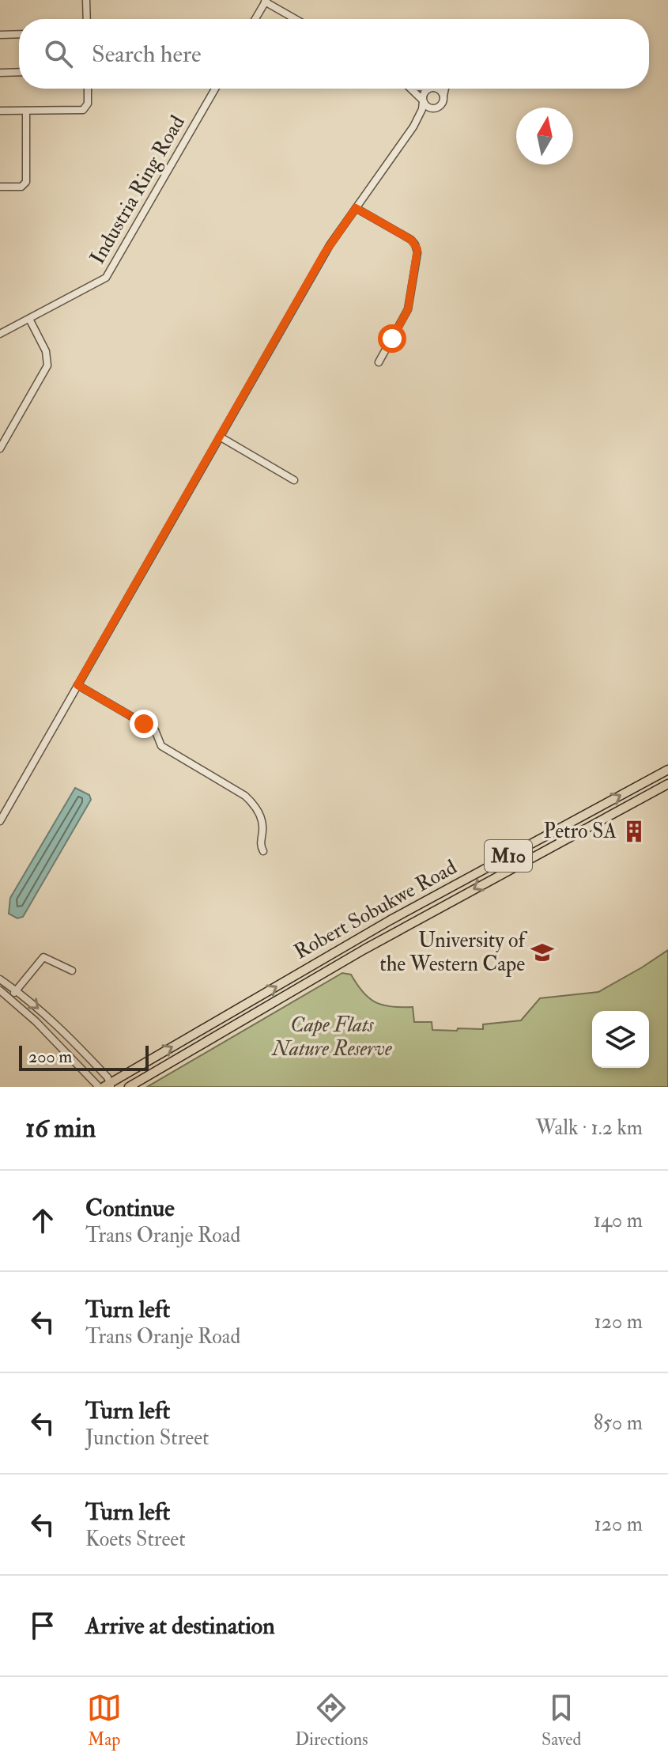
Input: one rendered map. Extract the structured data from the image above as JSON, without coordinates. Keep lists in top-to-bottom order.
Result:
{
  "streets": {
    "main road": ["M10", "Robert Sobukwe Road"],
    "street": ["Industria Ring Road"]
  },
  "parks": ["Cape Flats Nature Reserve"],
  "places": {
    "building": ["Petro SA"],
    "school or university": ["University of the Western Cape"]
  },
  "scale_bar": "200 m",
  "north": "top",
  "page": {
    "search": "Search here",
    "scale": "200 m",
    "heading": ["16 min", "Walk · 1.2 km"],
    "list": [
      ["Continue", "Trans Oranje Road", "140 m"],
      ["Turn left", "Trans Oranje Road", "120 m"],
      ["Turn left", "Junction Street", "850 m"],
      ["Turn left", "Koets Street", "120 m"],
      "Arrive at destination"
    ],
    "nav": ["Map", "Directions", "Saved"]
  }
}
